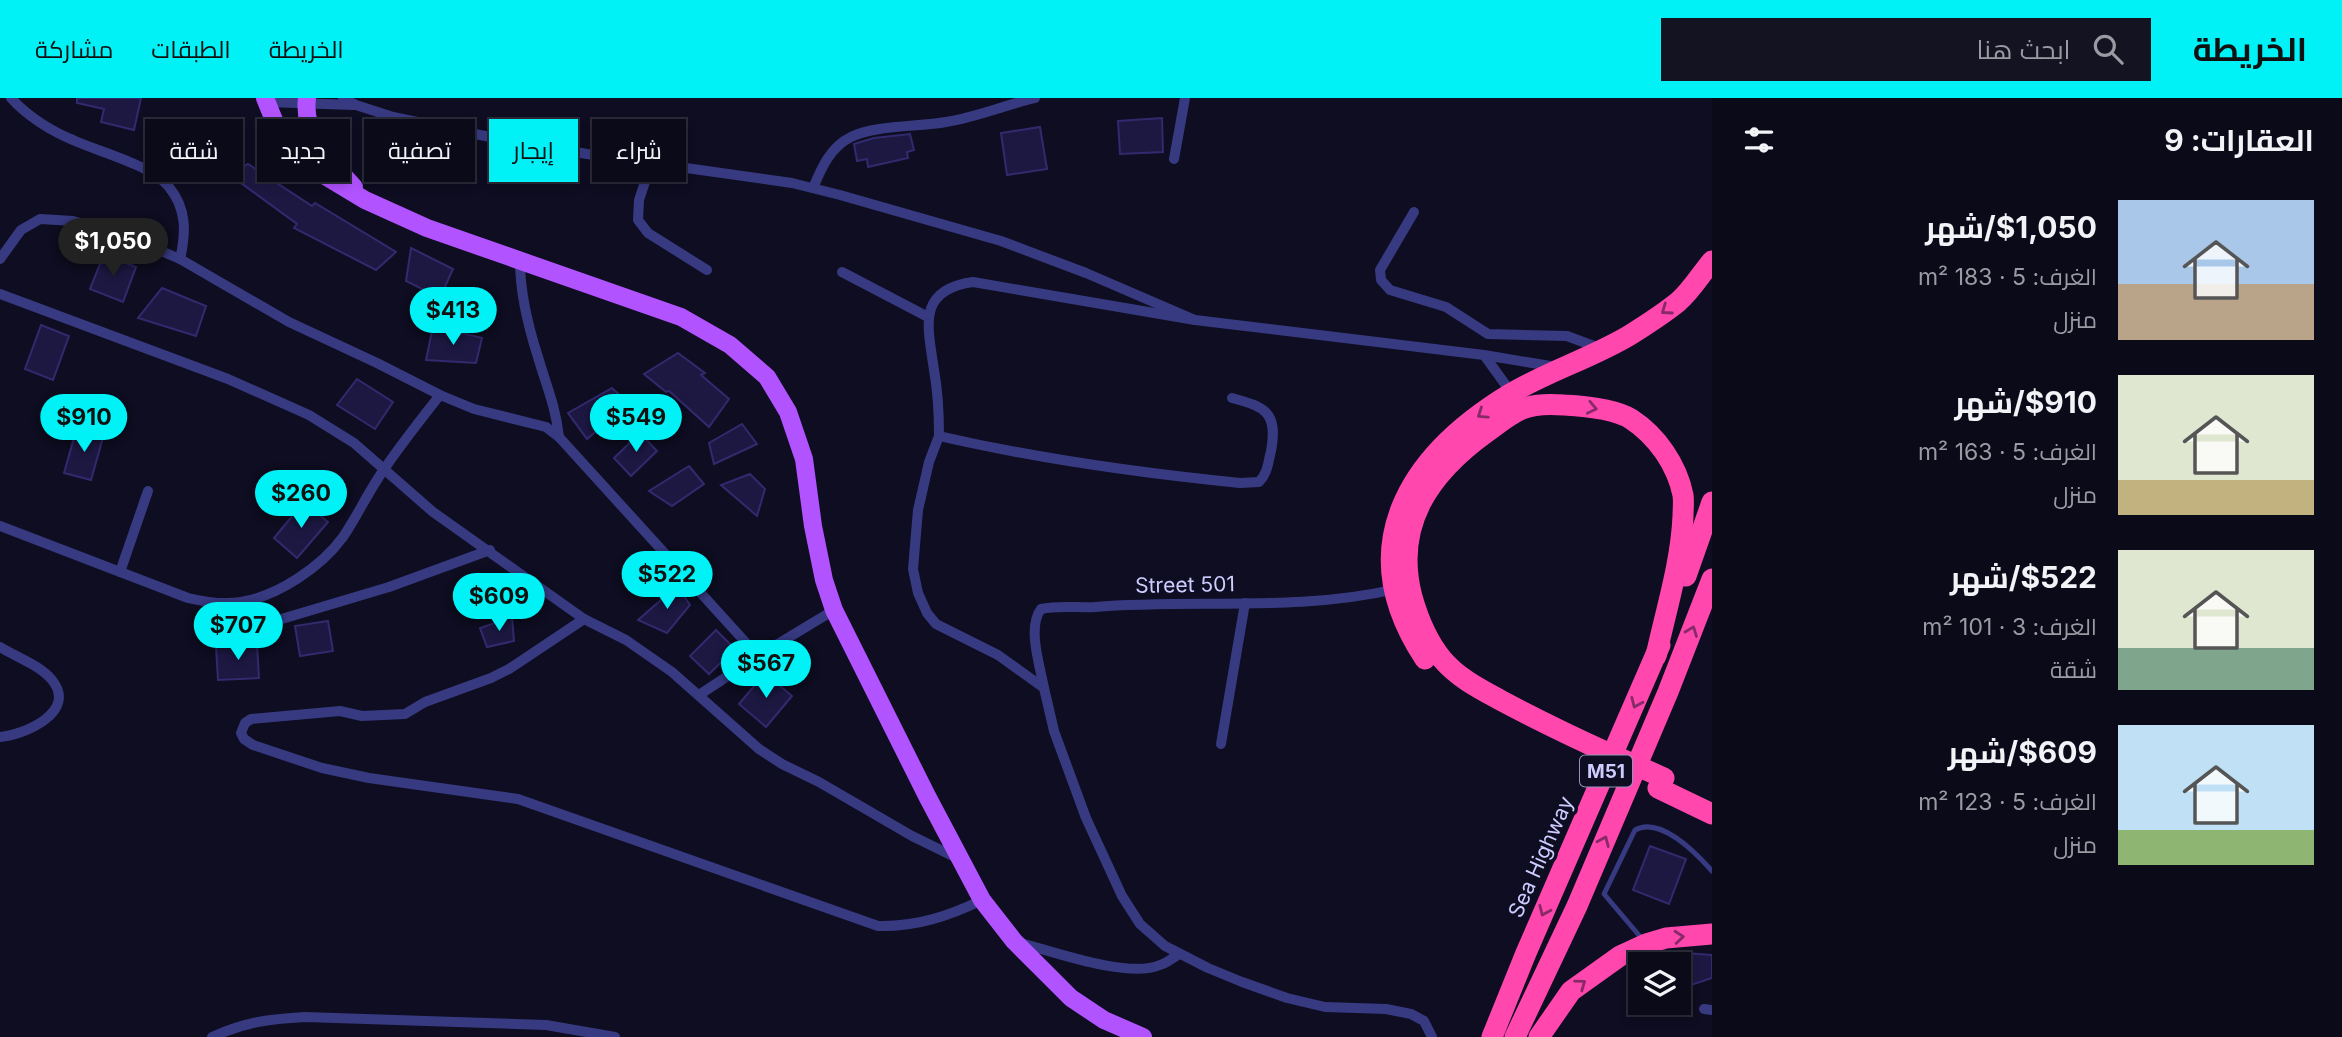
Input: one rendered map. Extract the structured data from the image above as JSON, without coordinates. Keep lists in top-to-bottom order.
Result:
{
  "streets": {
    "highway": ["M51", "Sea Highway"],
    "street": ["Street 501"]
  },
  "page": {
    "header": "الخريطة",
    "search": "ابحث هنا",
    "nav": ["الخريطة", "الطبقات", "مشاركة"],
    "heading": "العقارات: 9",
    "chip": [
      "شراء",
      "إيجار",
      "تصفية",
      "جديد",
      "شقة"
    ],
    "list": [
      {
        "name": "$1,050/شهر",
        "note": "الغرف: 5 · 183 m² · منزل"
      },
      {
        "name": "$910/شهر",
        "note": "الغرف: 5 · 163 m² · منزل"
      },
      {
        "name": "$522/شهر",
        "note": "الغرف: 3 · 101 m² · شقة"
      },
      {
        "name": "$609/شهر",
        "note": "الغرف: 5 · 123 m² · منزل"
      }
    ],
    "price": [
      "$1,050",
      "$413",
      "$910",
      "$549",
      "$260",
      "$522",
      "$609",
      "$707",
      "$567"
    ]
  }
}
